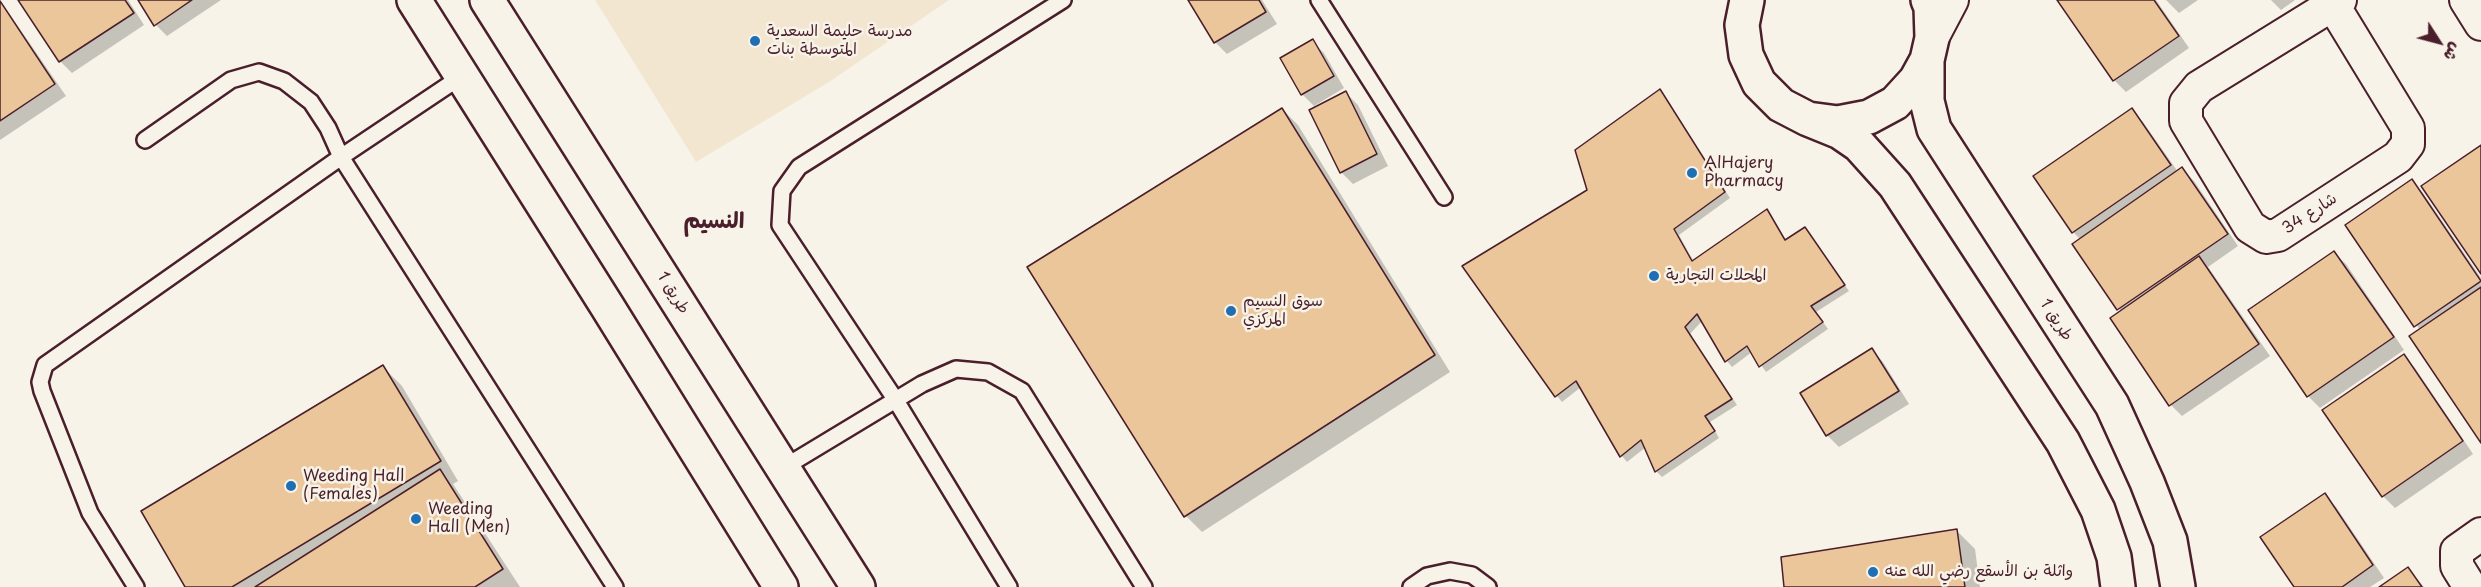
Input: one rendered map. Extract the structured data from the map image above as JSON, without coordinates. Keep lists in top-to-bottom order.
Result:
{
  "streets": {
    "street": ["شارع 34", "طريق 1"]
  },
  "districts": ["النسيم"],
  "places": [
    "مدرسة حليمة السعدية المتوسطة بنات",
    "AlHajery Pharmacy",
    "المحلات التجارية",
    "سوق النسيم المركزي",
    "Weeding Hall (Females)",
    "Weeding Hall (Men)",
    "واثلة بن الأسقع رضي الله عنه"
  ],
  "north": "bottom right"
}
